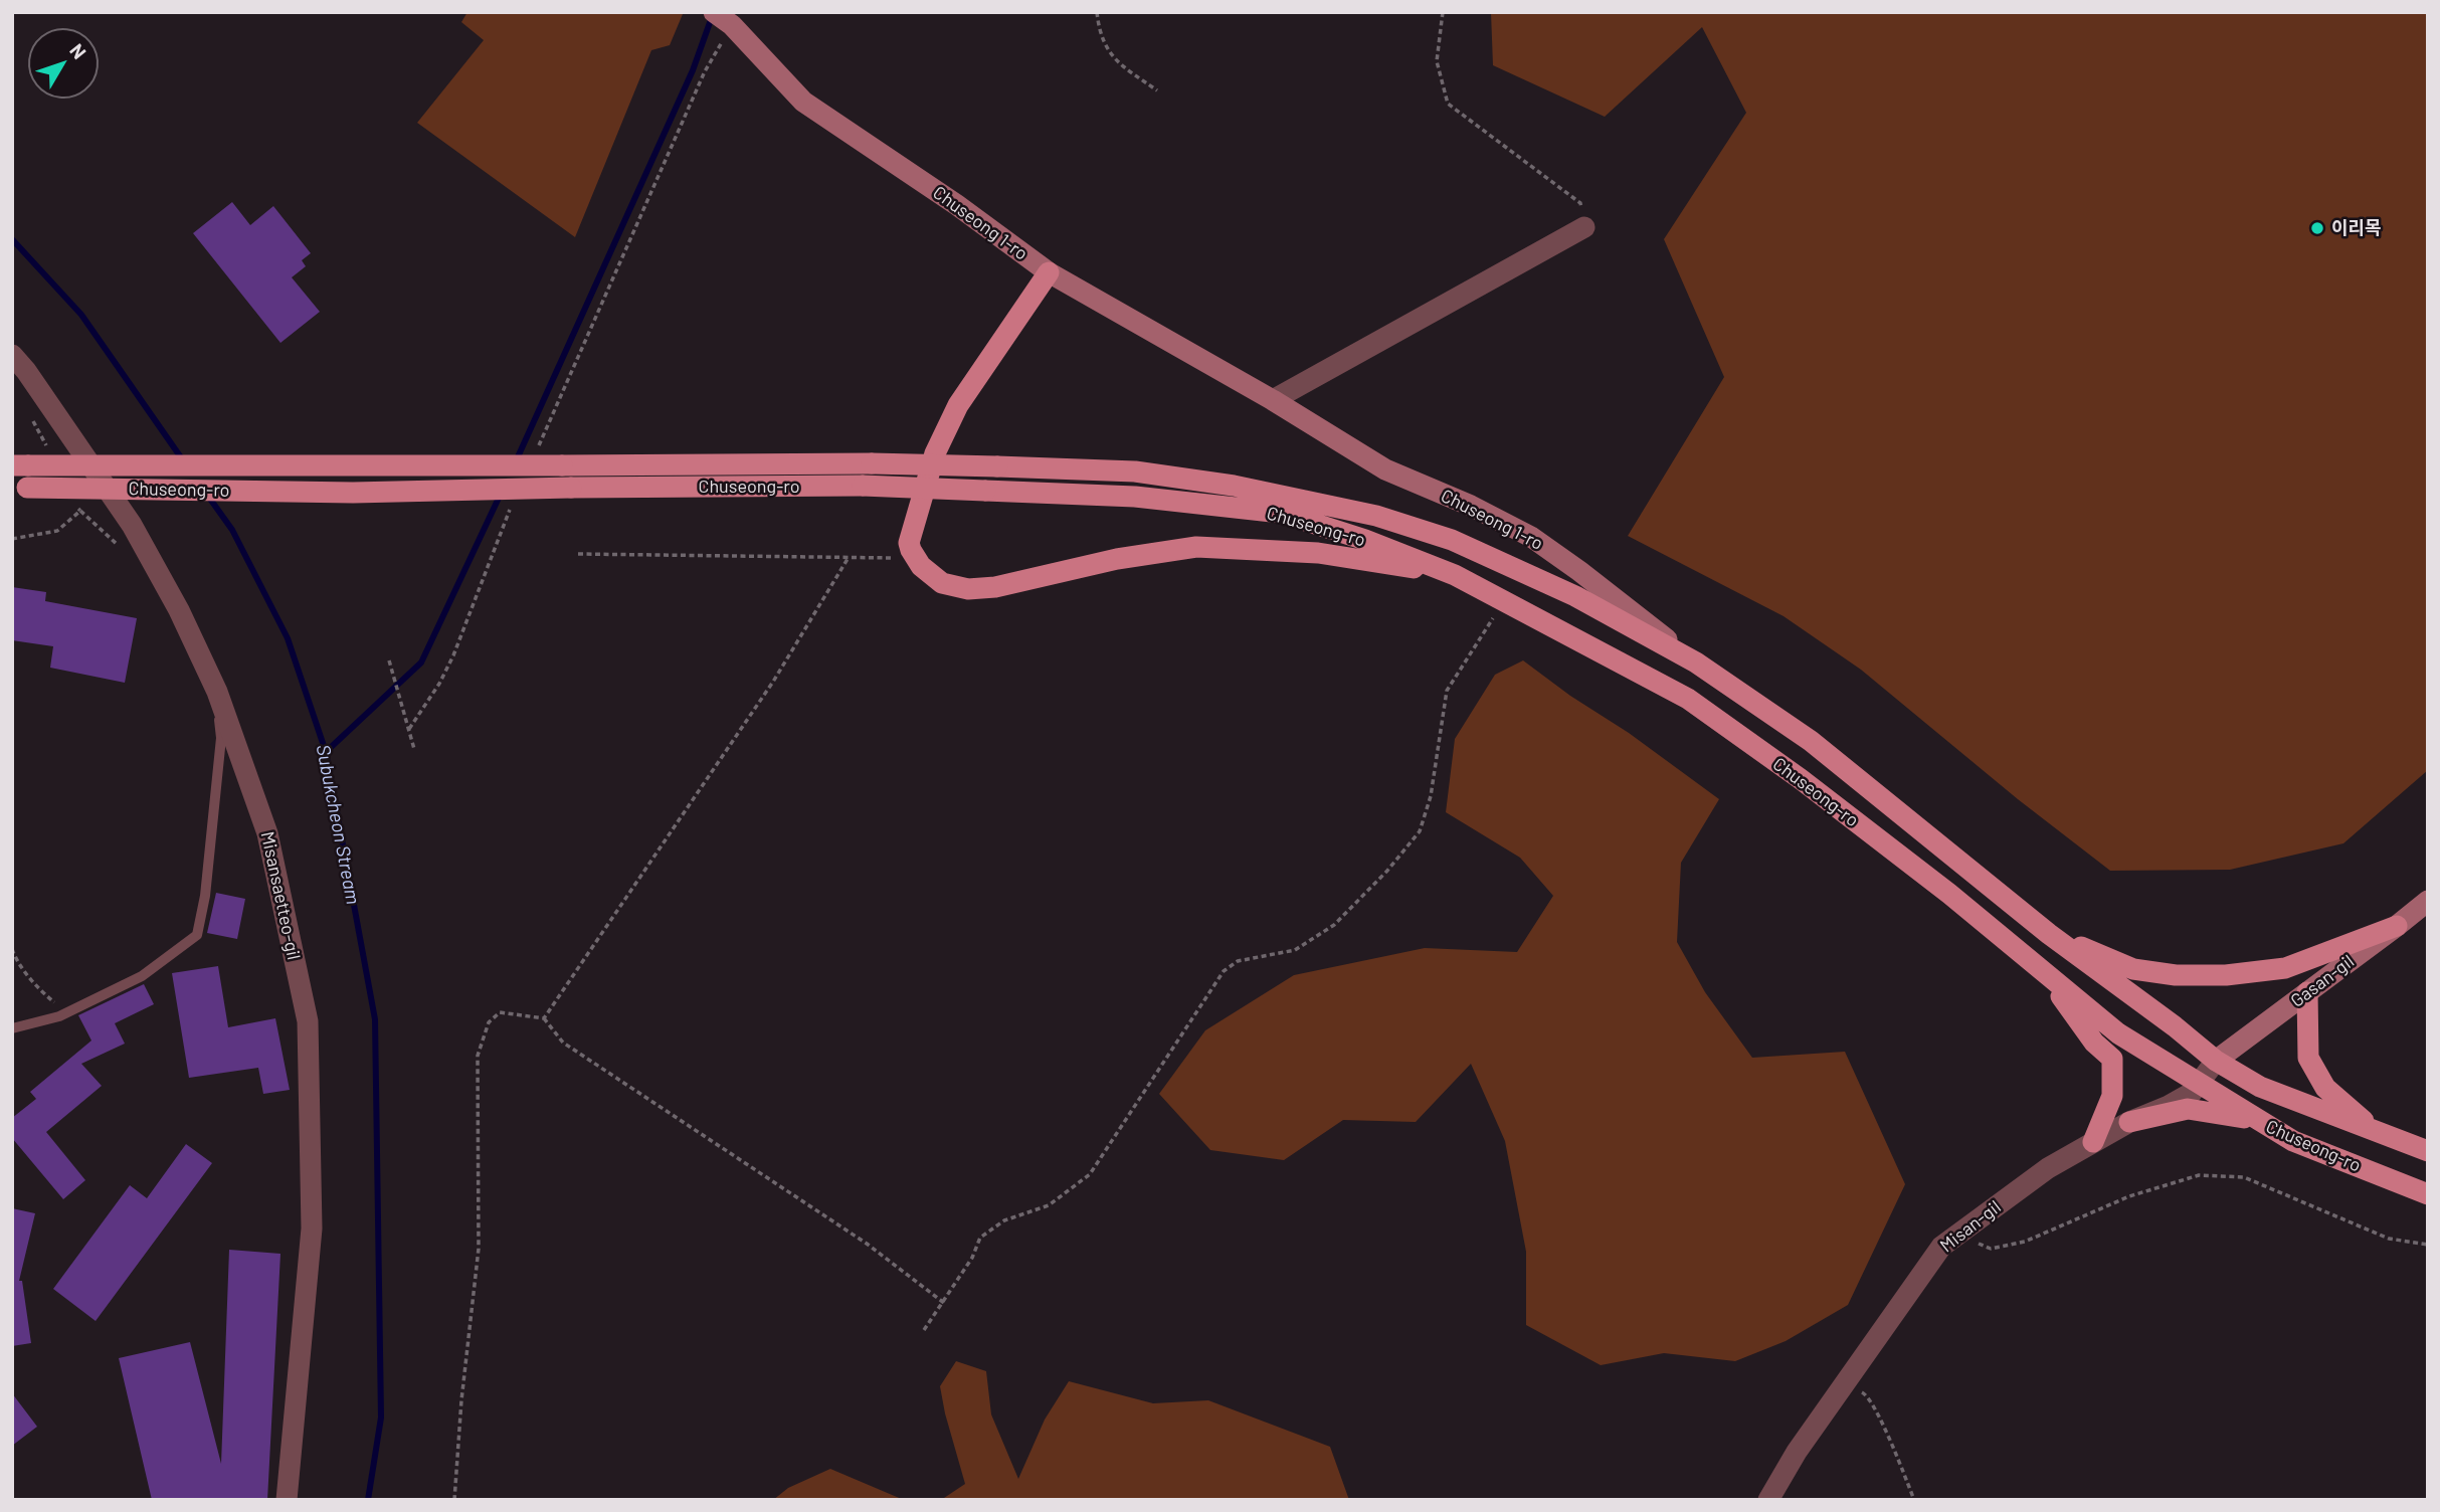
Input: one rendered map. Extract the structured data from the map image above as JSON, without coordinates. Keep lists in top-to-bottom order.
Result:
{
  "streets": {
    "main road": ["Chuseong-ro"],
    "street": [
      "Chuseong 1-ro",
      "Misansaetteo-gil",
      "Gasan-gil",
      "Misan-gil"
    ]
  },
  "crossings": [
    ["Chuseong 1-ro", "Chuseong-ro"],
    ["Chuseong-ro", "Gasan-gil"],
    ["Chuseong-ro", "Misan-gil"],
    ["Gasan-gil", "Misan-gil"]
  ],
  "water": ["Subukcheon Stream"],
  "places": ["이리목"],
  "north": "top right"
}
